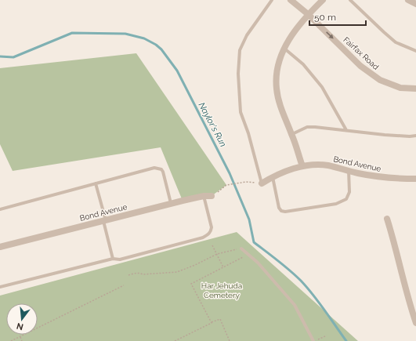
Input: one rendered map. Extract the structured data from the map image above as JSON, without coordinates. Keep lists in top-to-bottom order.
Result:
{
  "streets": {
    "street": ["Fairfax Road", "Bond Avenue"]
  },
  "one_way": ["Fairfax Road"],
  "water": ["Naylor's Run"],
  "parks": ["Har Jehuda Cemetery"],
  "scale_bar": "50 m",
  "north": "bottom"
}
